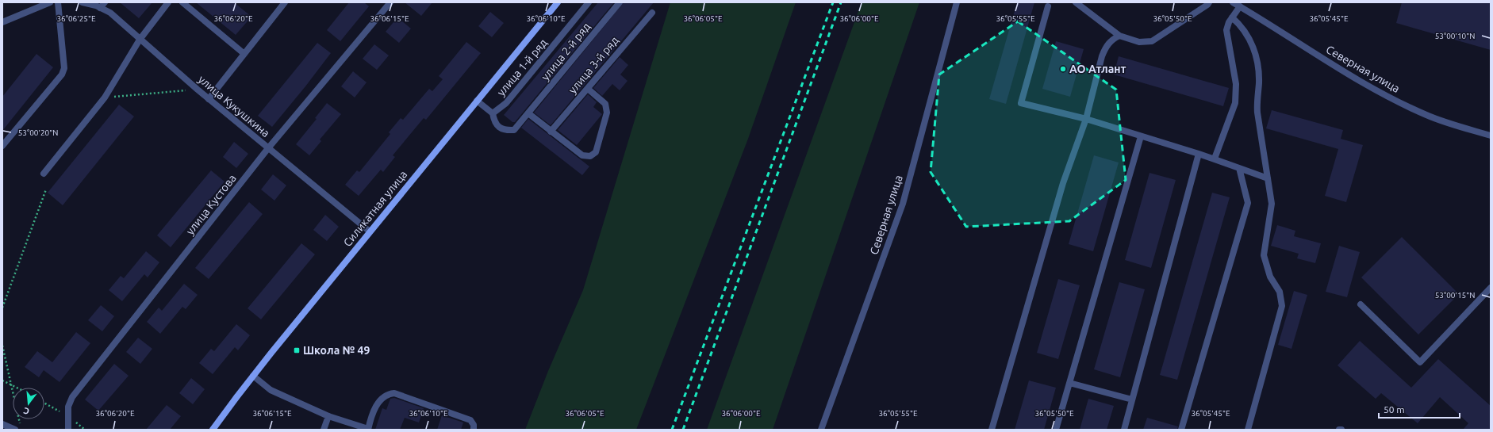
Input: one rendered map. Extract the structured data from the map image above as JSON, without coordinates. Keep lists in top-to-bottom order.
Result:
{
  "streets": {
    "street": [
      "улица 2-й ряд",
      "улица 3-й ряд",
      "улица 1-й ряд",
      "Северная улица",
      "улица Кукушкина",
      "улица Кустова",
      "Силикатная улица"
    ]
  },
  "crossings": [
    ["улица 2-й ряд", "улица 1-й ряд"],
    ["улица Кукушкина", "улица Кустова"],
    ["улица Кукушкина", "Силикатная улица"]
  ],
  "places": {
    "other": ["АО Атлант"],
    "transit": ["Школа № 49"]
  },
  "scale_bar": "50 m",
  "north": "bottom",
  "coordinates": [
    "36°06'25\"E",
    "36°06'20\"E",
    "36°06'15\"E",
    "36°06'10\"E",
    "36°06'05\"E",
    "36°06'00\"E",
    "36°05'55\"E",
    "36°05'50\"E",
    "36°05'45\"E",
    "53°00'10\"N",
    "53°00'20\"N",
    "53°00'15\"N"
  ]
}
